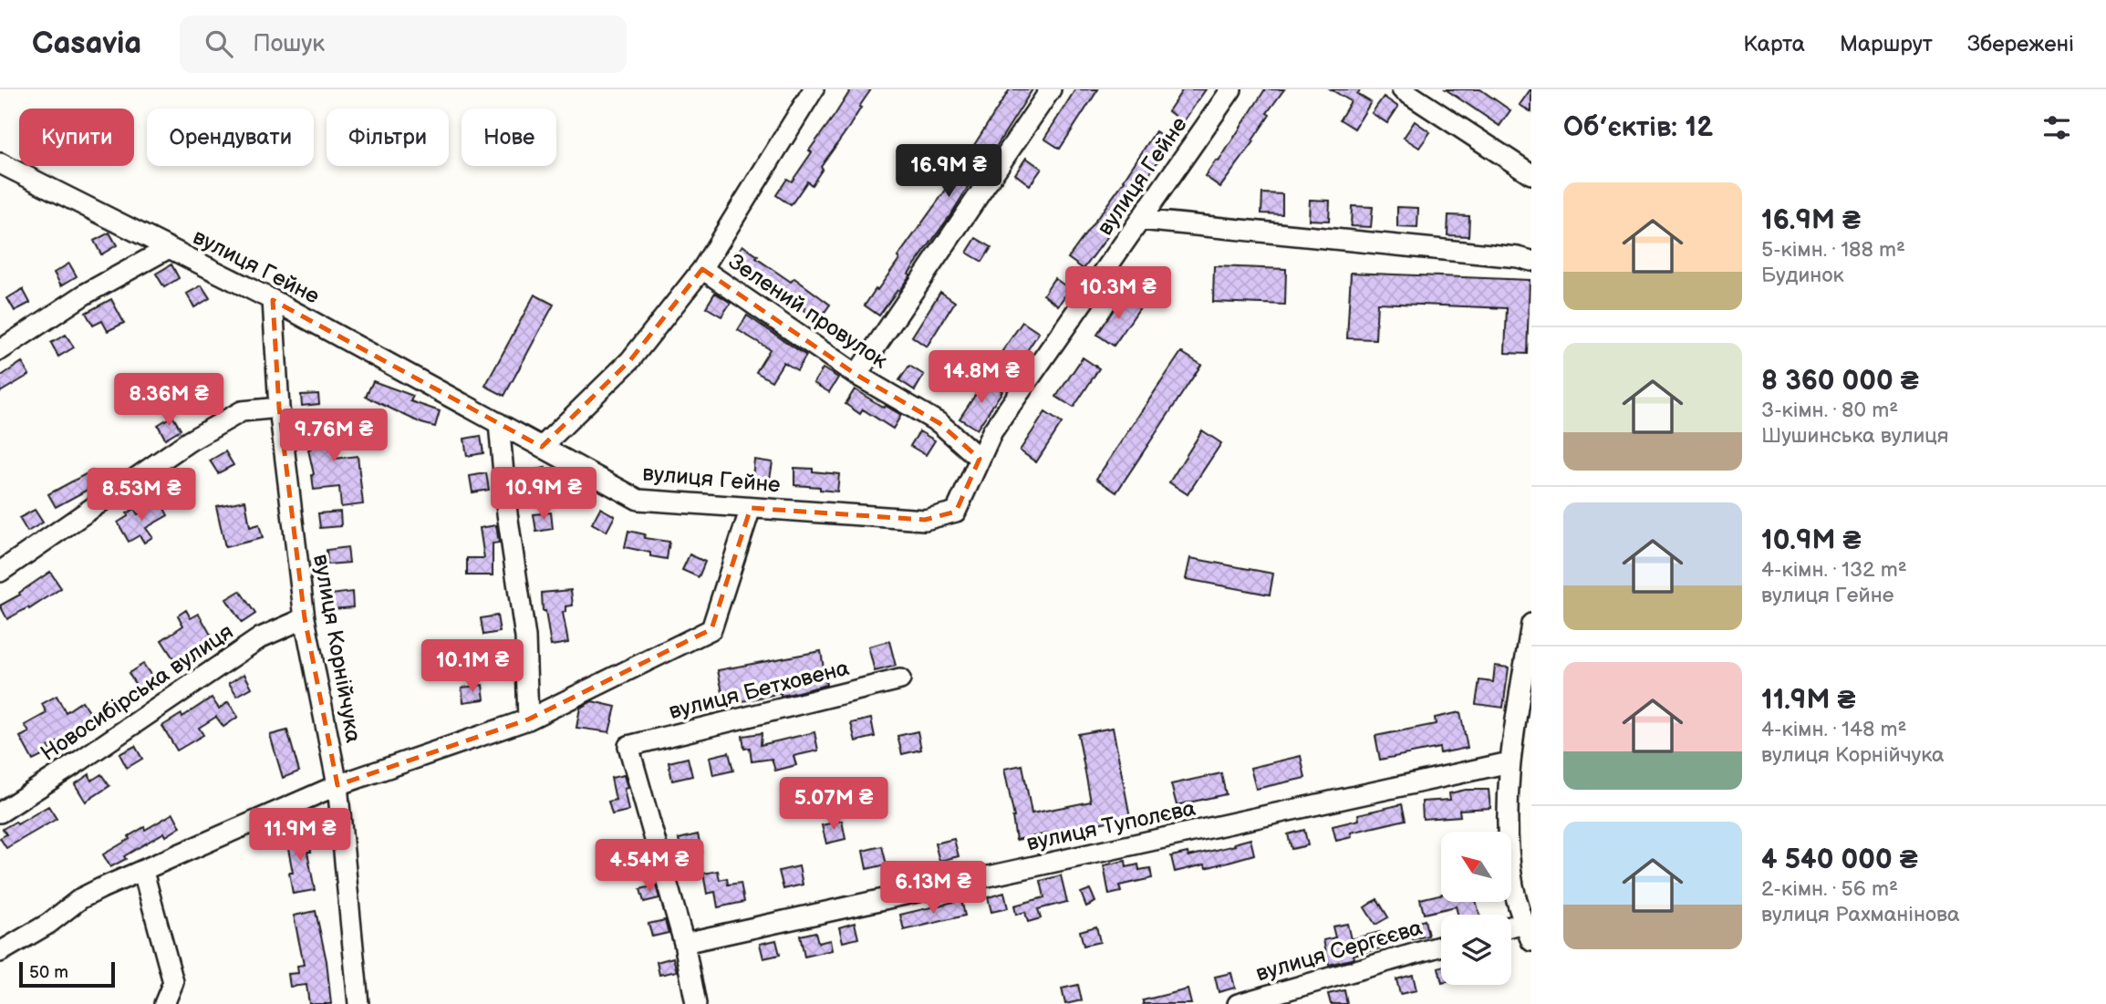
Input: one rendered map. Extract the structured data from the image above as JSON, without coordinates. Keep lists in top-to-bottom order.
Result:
{
  "streets": {
    "street": [
      "вулиця Гейне",
      "Зелений провулок",
      "вулиця Корнійчука",
      "вулиця Бетховена",
      "Новосибірська вулиця",
      "вулиця Туполєва",
      "вулиця Сергєєва"
    ]
  },
  "crossings": [
    ["вулиця Гейне", "Зелений провулок"],
    ["вулиця Гейне", "вулиця Корнійчука"],
    ["вулиця Корнійчука", "Новосибірська вулиця"],
    ["вулиця Бетховена", "вулиця Туполєва"]
  ],
  "scale_bar": "50 m",
  "north": "top left",
  "page": {
    "header": "Casavia",
    "search": "Пошук",
    "nav": ["Карта", "Маршрут", "Збережені"],
    "heading": "Об’єктів: 12",
    "chip": [
      "Купити",
      "Орендувати",
      "Фільтри",
      "Нове"
    ],
    "price": [
      "16.9M ₴",
      "10.3M ₴",
      "14.8M ₴",
      "8.36M ₴",
      "9.76M ₴",
      "10.9M ₴",
      "8.53M ₴",
      "10.1M ₴",
      "5.07M ₴",
      "11.9M ₴",
      "4.54M ₴",
      "6.13M ₴"
    ],
    "list": [
      {
        "name": "16.9M ₴",
        "note": "5-кімн. · 188 m² · Будинок"
      },
      {
        "name": "8 360 000 ₴",
        "note": "3-кімн. · 80 m² · Шушинська вулиця"
      },
      {
        "name": "10.9M ₴",
        "note": "4-кімн. · 132 m² · вулиця Гейне"
      },
      {
        "name": "11.9M ₴",
        "note": "4-кімн. · 148 m² · вулиця Корнійчука"
      },
      {
        "name": "4 540 000 ₴",
        "note": "2-кімн. · 56 m² · вулиця Рахманінова"
      }
    ],
    "scale": "50 m"
  }
}
